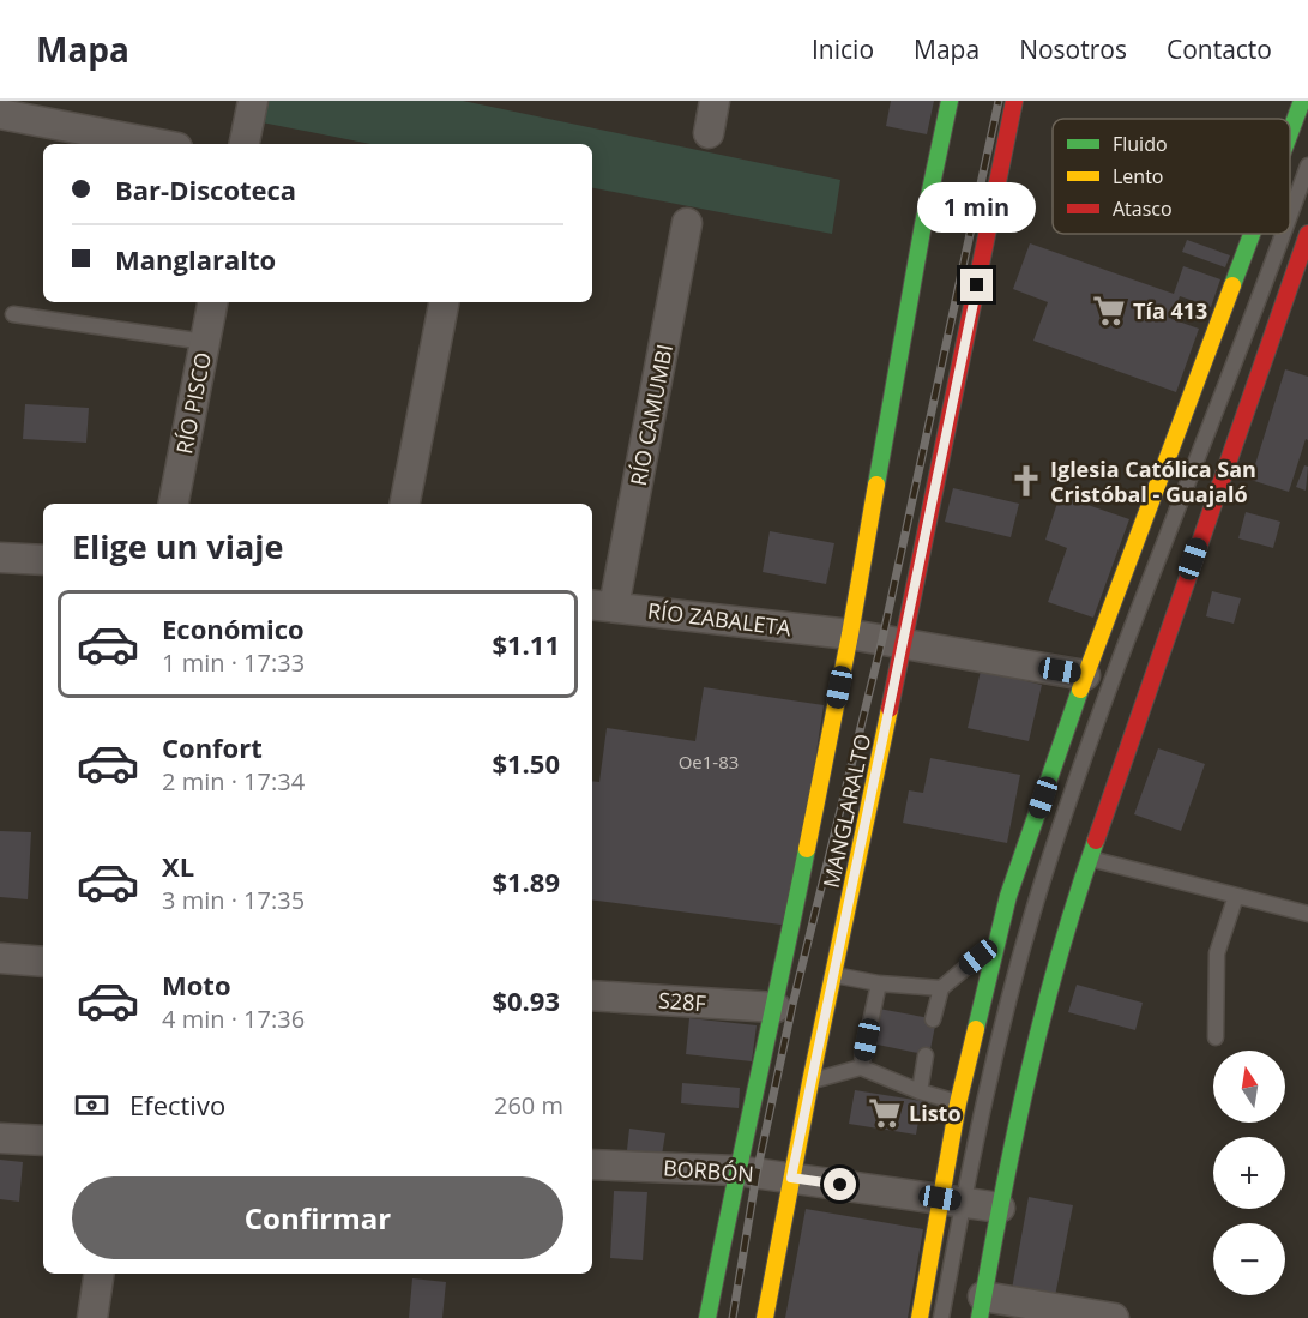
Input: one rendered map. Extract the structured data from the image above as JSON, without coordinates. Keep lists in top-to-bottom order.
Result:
{
  "streets": {
    "main road": ["MANGLARALTO"],
    "street": [
      "RÍO PISCO",
      "RÍO CAMUMBI",
      "RÍO ZABALETA",
      "S28F",
      "BORBÓN"
    ]
  },
  "crossings": [
    ["RÍO CAMUMBI", "RÍO ZABALETA"],
    ["RÍO ZABALETA", "MANGLARALTO"],
    ["MANGLARALTO", "S28F"],
    ["MANGLARALTO", "BORBÓN"]
  ],
  "places": {
    "supermarket": ["Tía 413", "Listo"],
    "church": ["Iglesia Católica San Cristóbal - Guajaló"]
  },
  "house_numbers": ["Oe1-83"],
  "legend": ["Fluido", "Lento", "Atasco"],
  "north": "top",
  "page": {
    "header": "Mapa",
    "nav": [
      "Inicio",
      "Mapa",
      "Nosotros",
      "Contacto"
    ],
    "banner": ["Bar-Discoteca", "Manglaralto"],
    "bubble": "1 min",
    "heading": "Elige un viaje",
    "list": [
      {
        "name": "Económico",
        "note": "1 min · 17:33",
        "value": "$1.11"
      },
      {
        "name": "Confort",
        "note": "2 min · 17:34",
        "value": "$1.50"
      },
      {
        "name": "XL",
        "note": "3 min · 17:35",
        "value": "$1.89"
      },
      {
        "name": "Moto",
        "note": "4 min · 17:36",
        "value": "$0.93"
      }
    ],
    "map_buttons": ["+", "−"],
    "pay": ["Efectivo", "260 m"],
    "buttons": "Confirmar"
  }
}
